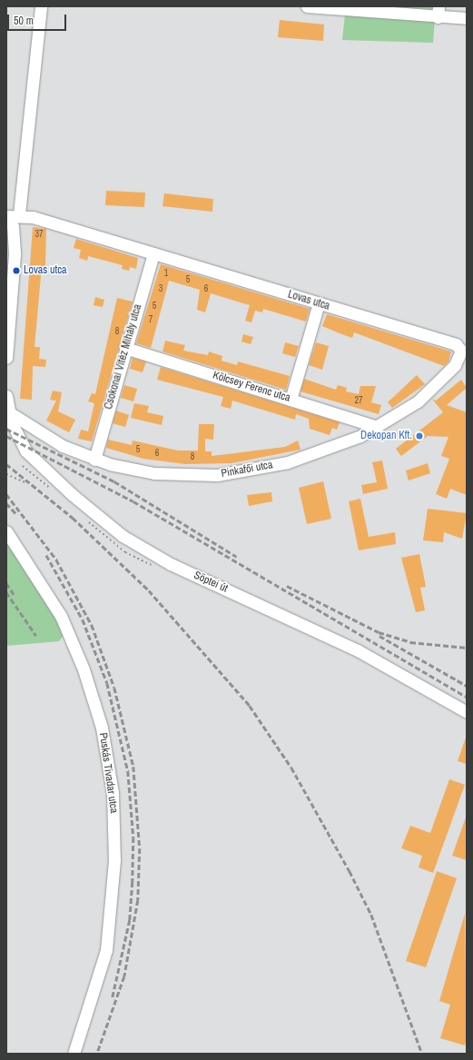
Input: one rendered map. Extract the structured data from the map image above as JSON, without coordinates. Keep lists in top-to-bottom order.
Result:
{
  "streets": {
    "street": [
      "Lovas utca",
      "Csokonai Vitéz Mihály utca",
      "Kölcsey Ferenc utca",
      "Pinkafői utca",
      "Söptei út",
      "Puskás Tivadar utca"
    ]
  },
  "crossings": [
    ["Lovas utca", "Csokonai Vitéz Mihály utca"],
    ["Lovas utca", "Pinkafői utca"],
    ["Csokonai Vitéz Mihály utca", "Kölcsey Ferenc utca"],
    ["Csokonai Vitéz Mihály utca", "Pinkafői utca"],
    ["Kölcsey Ferenc utca", "Pinkafői utca"],
    ["Pinkafői utca", "Söptei út"]
  ],
  "places": ["Lovas utca", "Dekopan Kft."],
  "house_numbers": [
    "37",
    "1",
    "5",
    "3",
    "6",
    "5",
    "7",
    "8",
    "27",
    "5",
    "6",
    "8"
  ],
  "scale_bar": "50 m"
}
